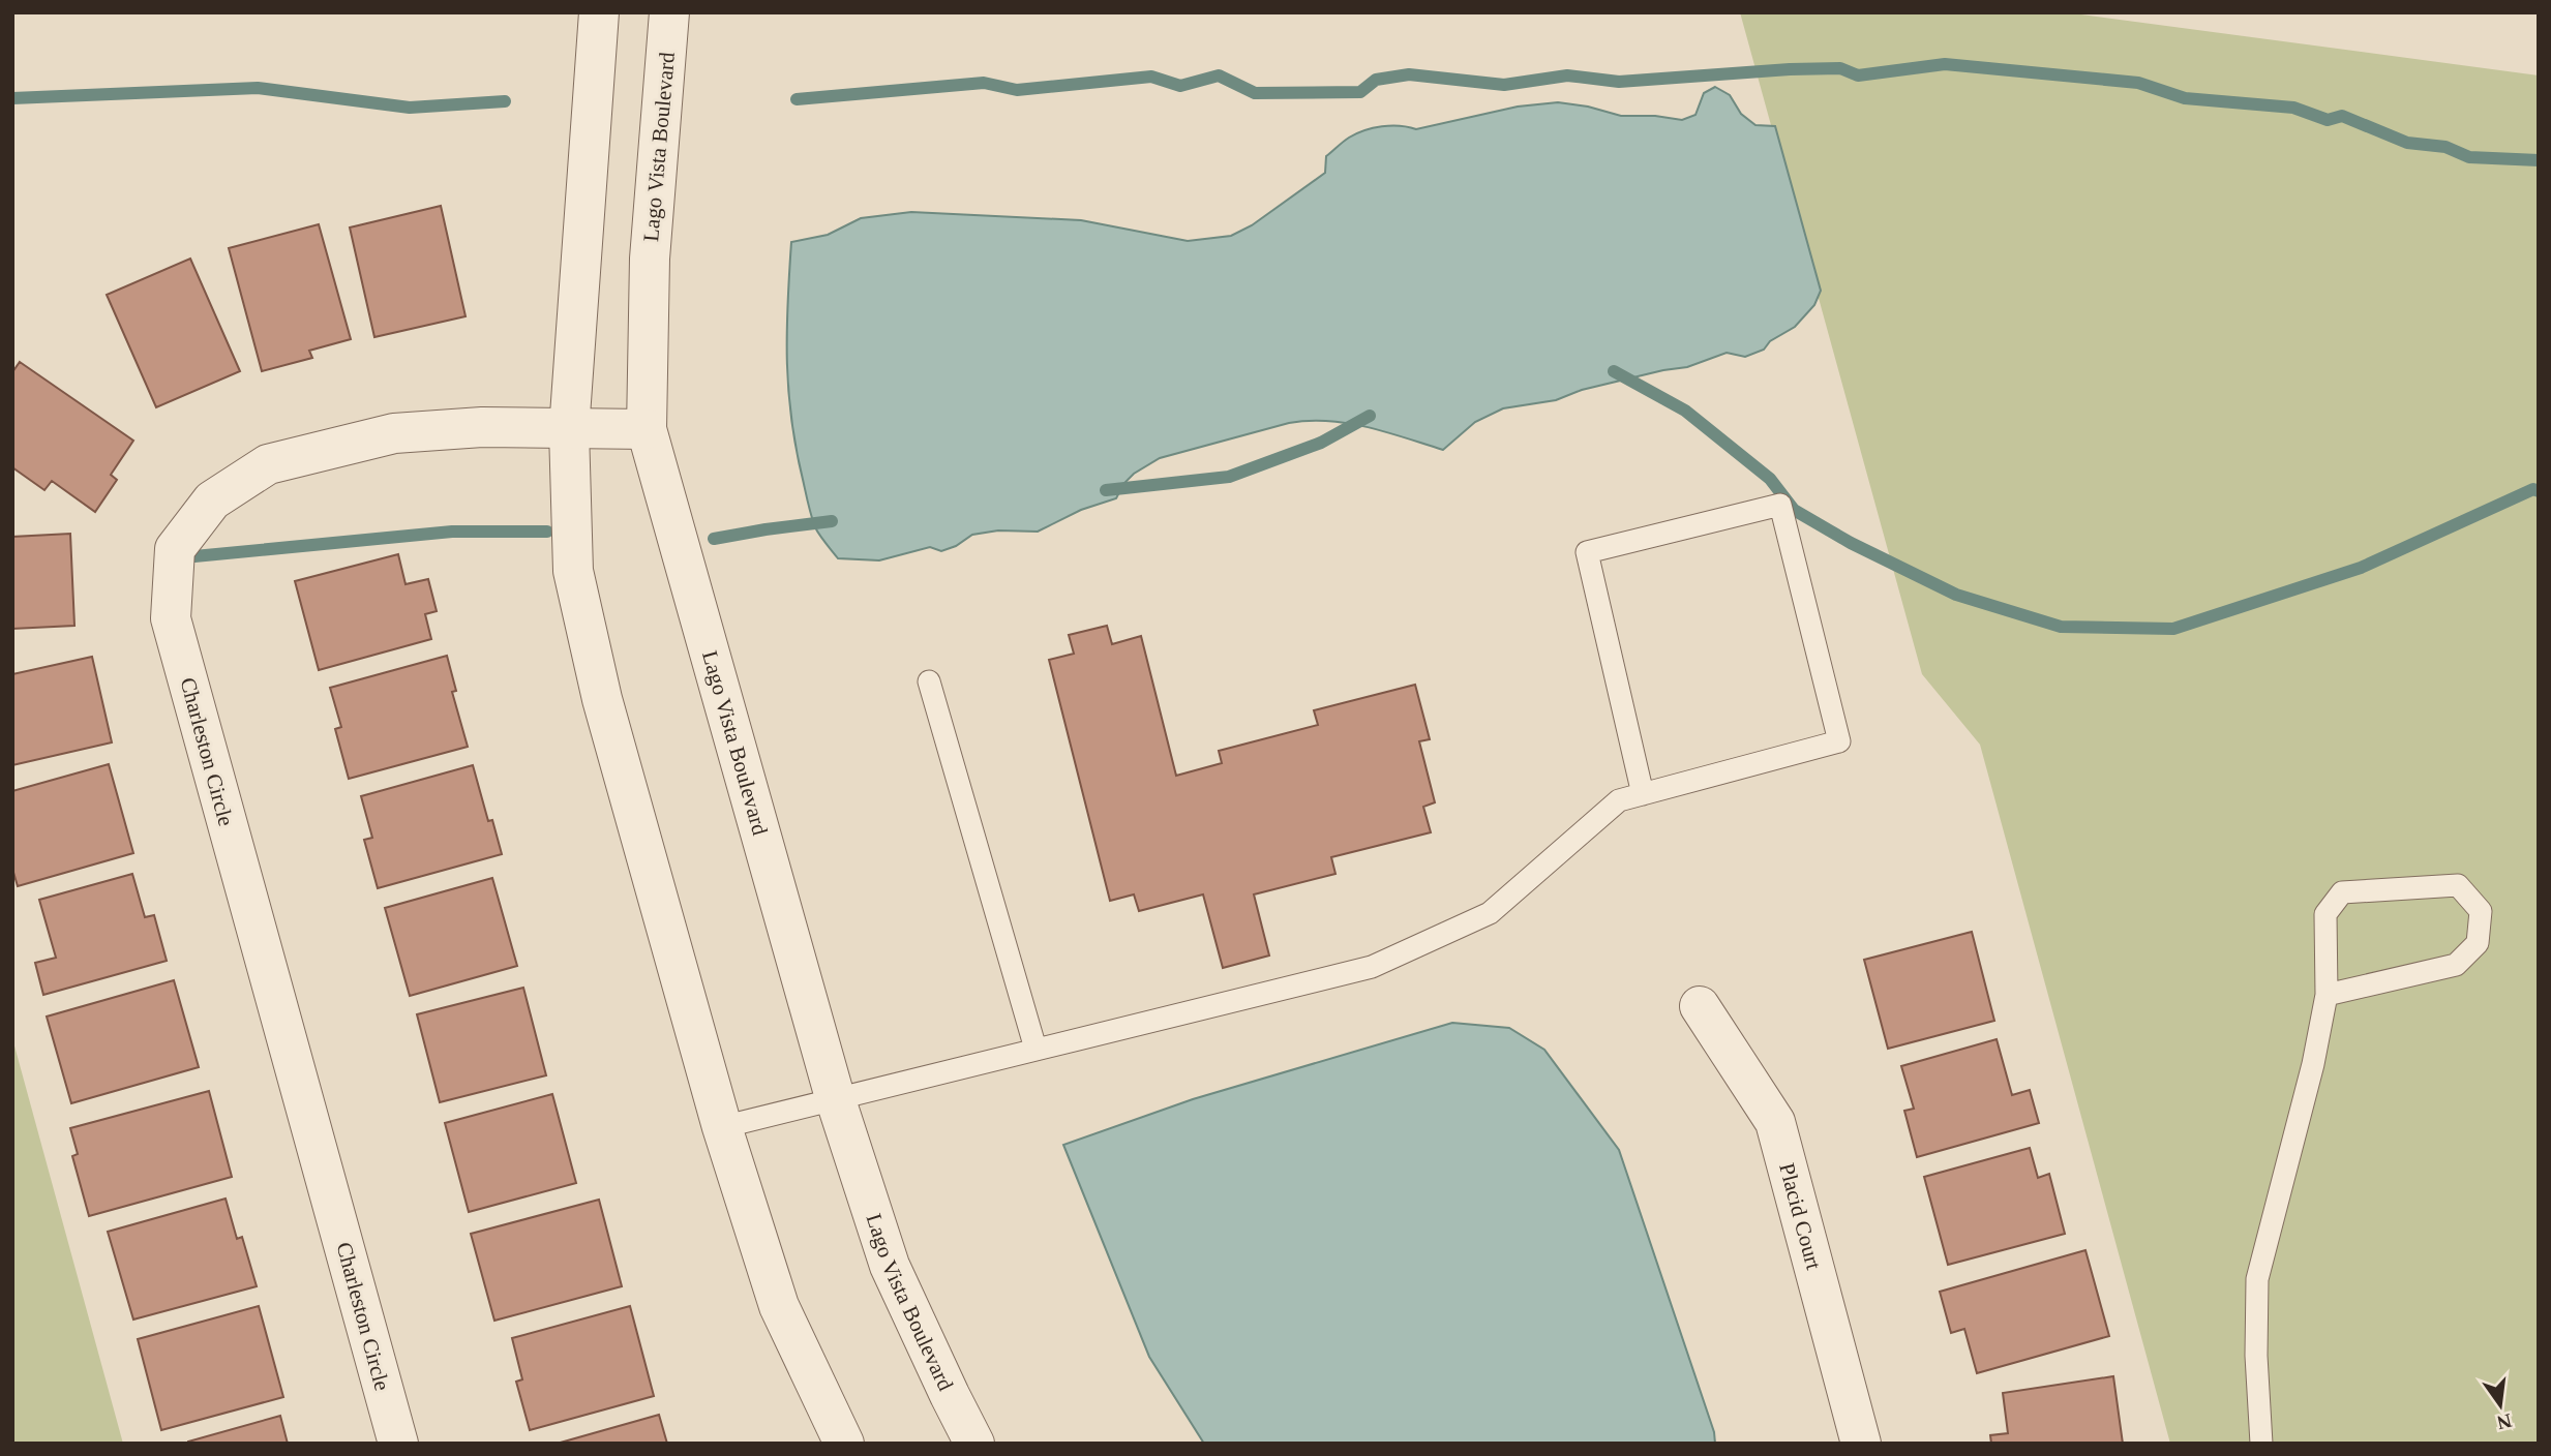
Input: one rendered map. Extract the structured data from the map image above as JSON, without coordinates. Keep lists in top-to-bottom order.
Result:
{
  "streets": {
    "street": ["Lago Vista Boulevard", "Charleston Circle", "Placid Court"]
  },
  "crossings": [
    ["Lago Vista Boulevard", "Charleston Circle"]
  ],
  "north": "bottom"
}
